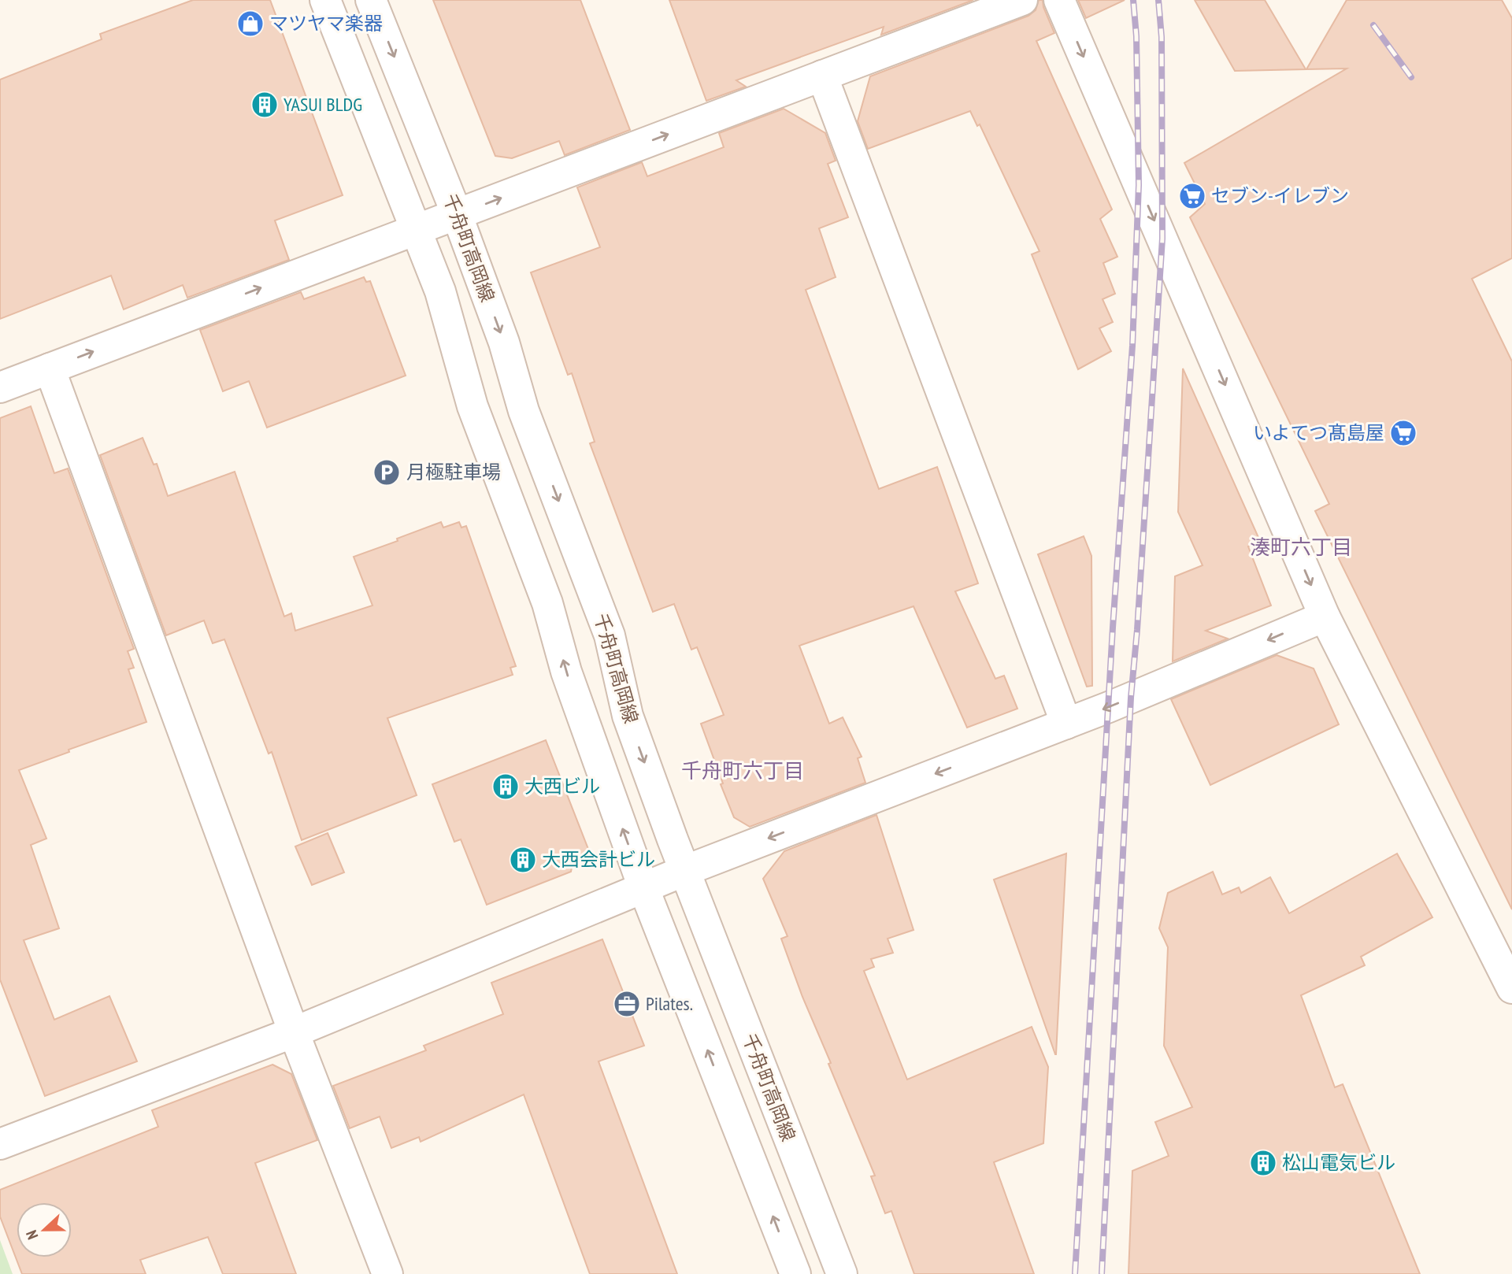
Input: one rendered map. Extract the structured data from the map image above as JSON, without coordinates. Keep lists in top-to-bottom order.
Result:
{
  "streets": {
    "street": ["千舟町高岡線"]
  },
  "districts": ["湊町六丁目", "千舟町六丁目"],
  "places": {
    "shop": ["マツヤマ楽器"],
    "building": [
      "YASUI BLDG",
      "大西ビル",
      "大西会計ビル",
      "松山電気ビル"
    ],
    "supermarket": ["セブン-イレブン", "いよてつ髙島屋"],
    "parking": ["月極駐車場"],
    "office": ["Pilates."]
  },
  "north": "left"
}
